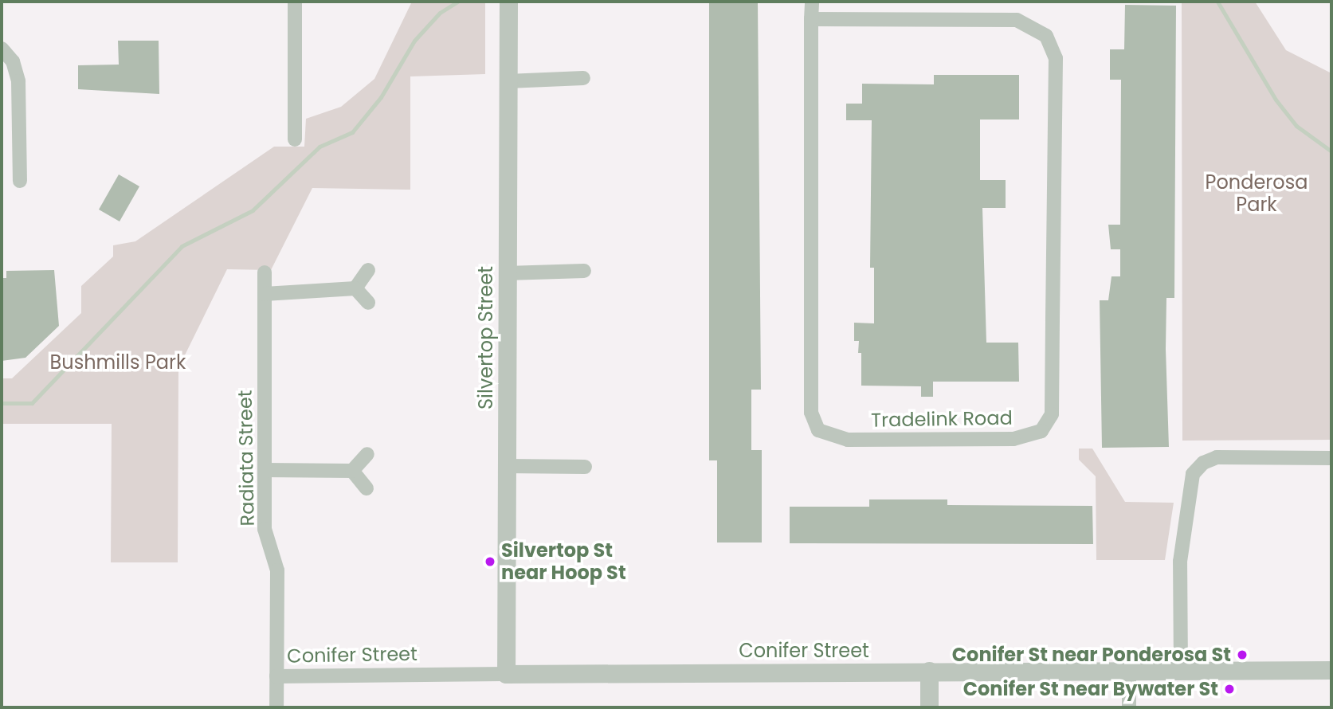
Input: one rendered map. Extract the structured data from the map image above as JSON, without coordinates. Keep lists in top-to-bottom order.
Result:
{
  "streets": {
    "street": [
      "Silvertop Street",
      "Tradelink Road",
      "Radiata Street",
      "Conifer Street"
    ]
  },
  "crossings": [
    ["Silvertop Street", "Conifer Street"],
    ["Radiata Street", "Conifer Street"]
  ],
  "parks": ["Ponderosa Park", "Bushmills Park"],
  "places": ["Silvertop St near Hoop St", "Conifer St near Ponderosa St", "Conifer St near Bywater St"]
}
